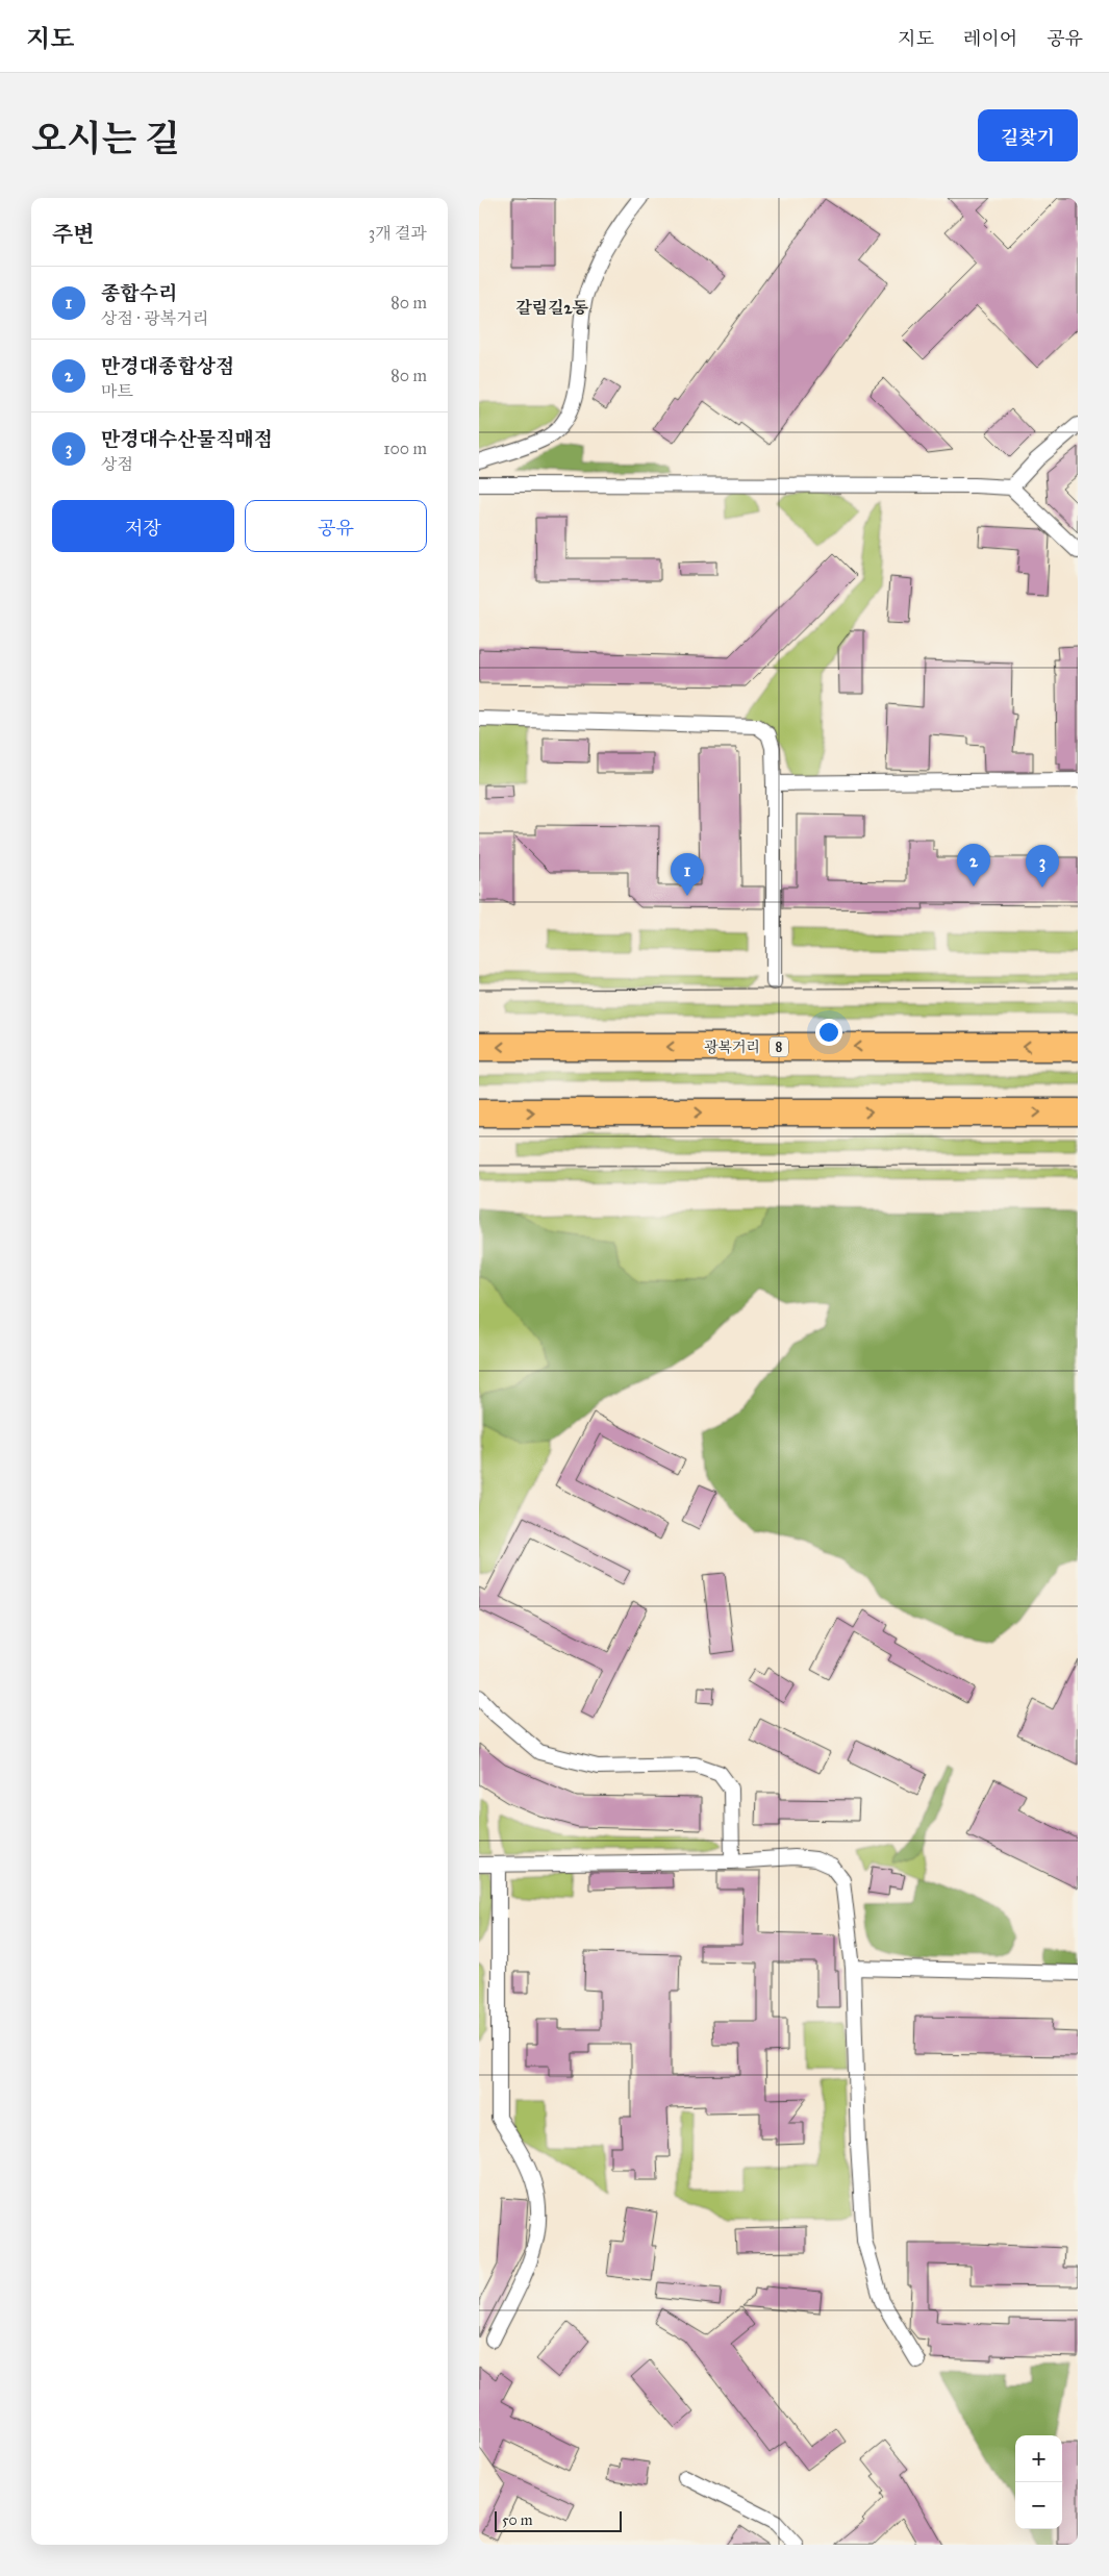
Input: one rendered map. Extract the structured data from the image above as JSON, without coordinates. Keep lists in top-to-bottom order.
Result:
{
  "streets": {
    "highway": ["광복거리", "8"]
  },
  "districts": ["갈림길2동"],
  "scale_bar": "50 m",
  "page": {
    "header": "지도",
    "nav": ["지도", "레이어", "공유"],
    "title": "오시는 길",
    "buttons": [
      "길찾기",
      ["저장", "공유"]
    ],
    "heading": ["주변", "3개 결과"],
    "list": [
      {
        "mark": "1",
        "name": "종합수리",
        "note": "상점 · 광복거리",
        "value": "80 m"
      },
      {
        "mark": "2",
        "name": "만경대종합상점",
        "note": "마트",
        "value": "80 m"
      },
      {
        "mark": "3",
        "name": "만경대수산물직매점",
        "note": "상점",
        "value": "100 m"
      }
    ],
    "pins": ["2", "3", "1"],
    "map_buttons": ["+", "−"],
    "scale": "50 m"
  }
}
